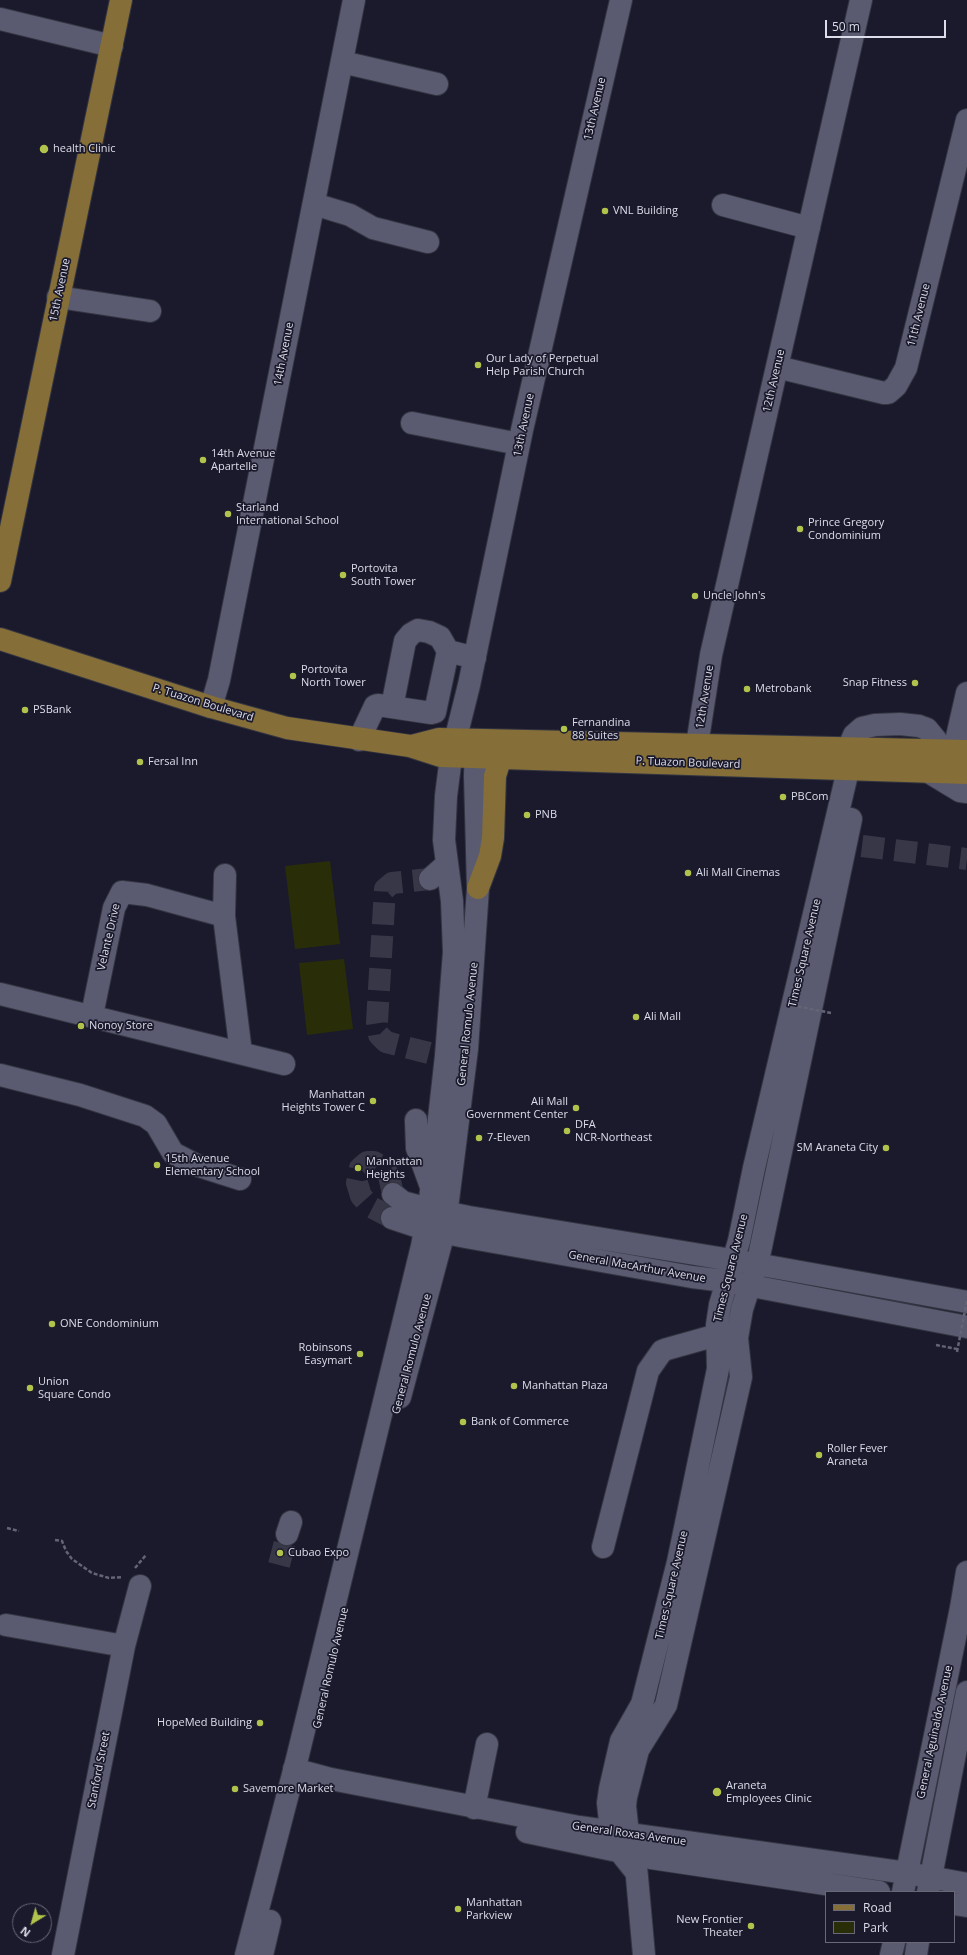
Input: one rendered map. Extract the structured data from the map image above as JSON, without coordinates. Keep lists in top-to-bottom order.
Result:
{
  "streets": {
    "main road": ["15th Avenue", "P. Tuazon Boulevard"],
    "street": [
      "13th Avenue",
      "11th Avenue",
      "14th Avenue",
      "12th Avenue",
      "Velante Drive",
      "Times Square Avenue",
      "General Romulo Avenue",
      "General MacArthur Avenue",
      "General Aguinaldo Avenue",
      "Stanford Street",
      "General Roxas Avenue"
    ]
  },
  "crossings": [
    ["13th Avenue", "P. Tuazon Boulevard"],
    ["13th Avenue", "General Romulo Avenue"],
    ["11th Avenue", "12th Avenue"],
    ["14th Avenue", "P. Tuazon Boulevard"],
    ["12th Avenue", "P. Tuazon Boulevard"],
    ["P. Tuazon Boulevard", "Times Square Avenue"],
    ["P. Tuazon Boulevard", "General Romulo Avenue"],
    ["Times Square Avenue", "General MacArthur Avenue"],
    ["Times Square Avenue", "General Roxas Avenue"],
    ["General Romulo Avenue", "General MacArthur Avenue"],
    ["General Romulo Avenue", "General Roxas Avenue"],
    ["General Aguinaldo Avenue", "General Roxas Avenue"]
  ],
  "places": [
    "health Clinic",
    "VNL Building",
    "Our Lady of Perpetual Help Parish Church",
    "14th Avenue Apartelle",
    "Starland International School",
    "Prince Gregory Condominium",
    "Portovita South Tower",
    "Uncle John's",
    "Portovita North Tower",
    "Snap Fitness",
    "Metrobank",
    "PSBank",
    "Fernandina 88 Suites",
    "Fersal Inn",
    "PBCom",
    "PNB",
    "Ali Mall Cinemas",
    "Ali Mall",
    "Nonoy Store",
    "Manhattan Heights Tower C",
    "Ali Mall Government Center",
    "DFA NCR-Northeast",
    "7-Eleven",
    "SM Araneta City",
    "15th Avenue Elementary School",
    "Manhattan Heights",
    "ONE Condominium",
    "Robinsons Easymart",
    "Manhattan Plaza",
    "Union Square Condo",
    "Bank of Commerce",
    "Roller Fever Araneta",
    "Cubao Expo",
    "HopeMed Building",
    "Savemore Market",
    "Araneta Employees Clinic",
    "Manhattan Parkview",
    "New Frontier Theater"
  ],
  "legend": ["Road", "Park"],
  "scale_bar": "50 m",
  "north": "bottom left"
}
